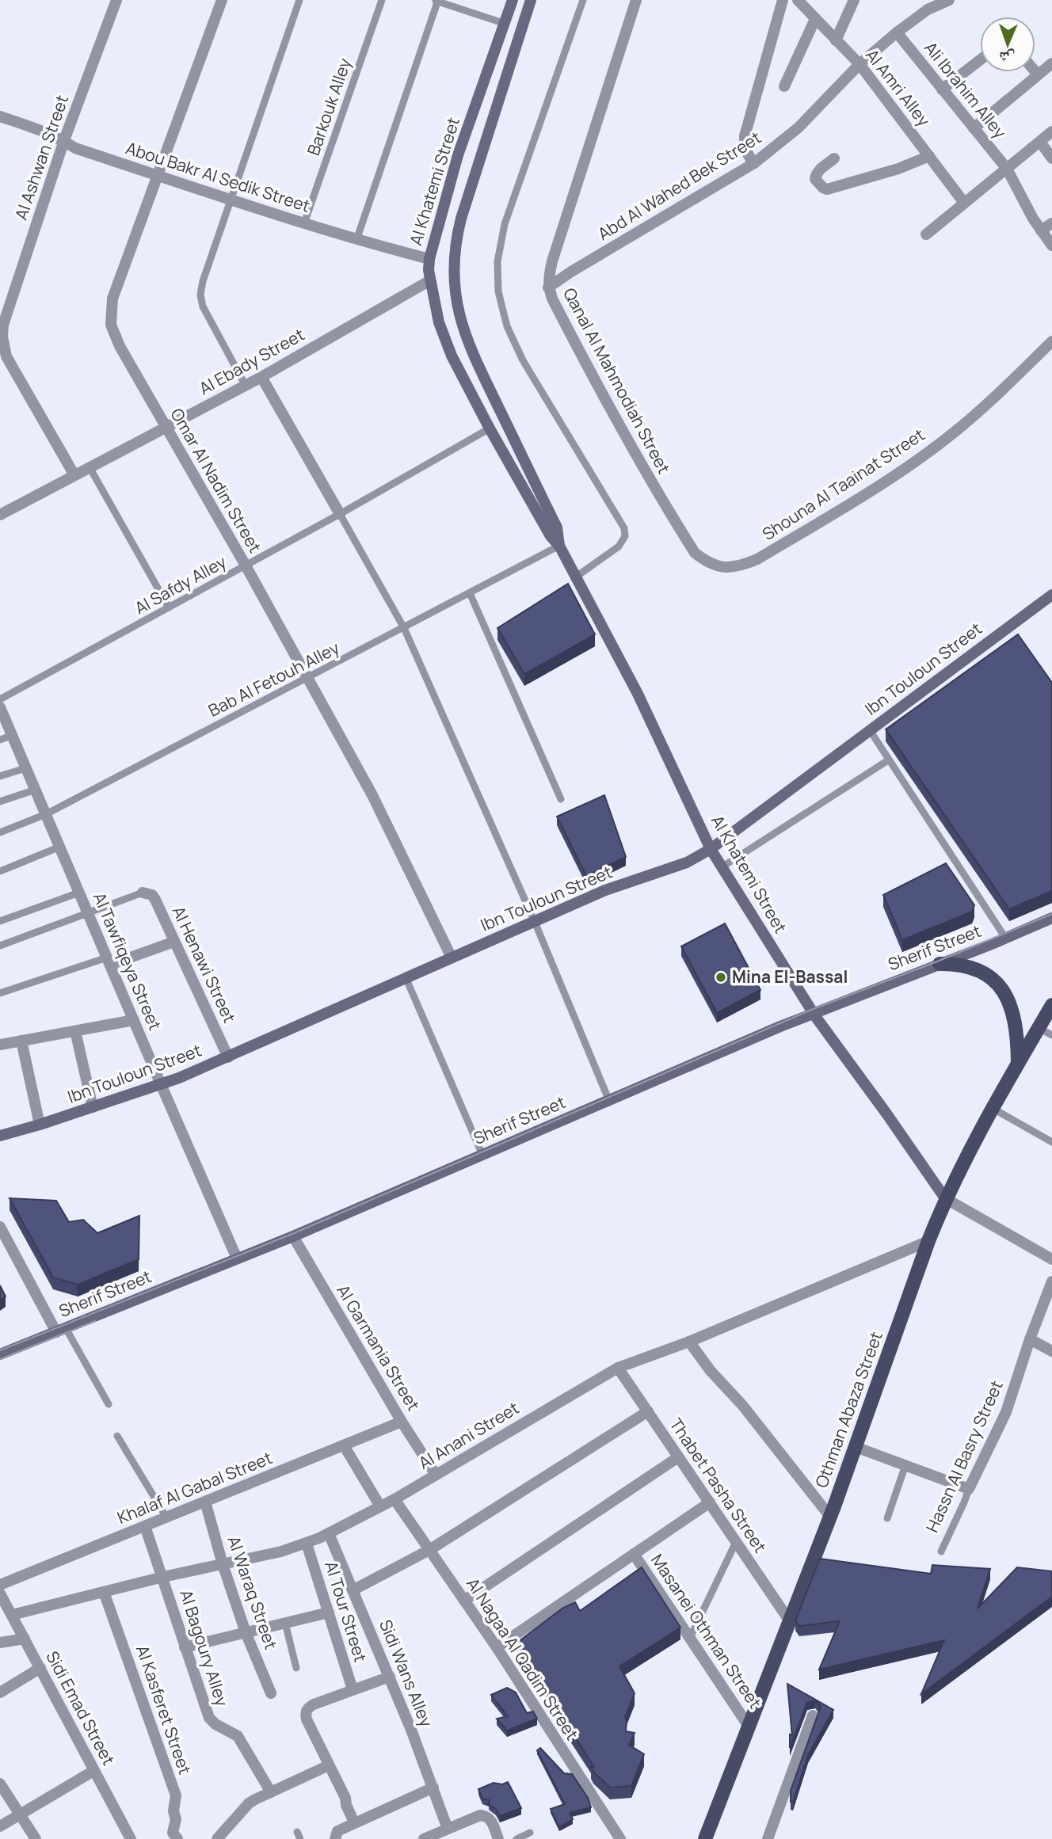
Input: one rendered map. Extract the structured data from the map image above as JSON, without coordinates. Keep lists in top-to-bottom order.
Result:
{
  "streets": {
    "main road": [
      "Al Khatemi Street",
      "Ibn Touloun Street",
      "Sherif Street",
      "Othman Abaza Street"
    ],
    "street": [
      "Al Amri Alley",
      "Ali Ibrahim Alley",
      "Al Ashwan Street",
      "Abou Bakr Al Sedik Street",
      "Abd Al Wahed Bek Street",
      "Al Ebady Street",
      "Qanal Al Mahmodiah Street",
      "Omar Al Nadim Street",
      "Shouna Al Taainat Street",
      "Al Tawfiqeya Street",
      "Al Henawi Street",
      "Al Garmania Street",
      "Al Anani Street",
      "Hassn Al Basry Street",
      "Thabet Pasha Street",
      "Khalaf Al Gabal Street",
      "Al Waraq Street",
      "Al Tour Street",
      "Masanei Othman Street",
      "Al Bagoury Alley",
      "Al Nagaa Al Qadim Street",
      "Sidi Wans Alley",
      "Sidi Emad Street",
      "Al Kasferet Street"
    ],
    "lane": ["Barkouk Alley", "Al Safdy Alley", "Bab Al Fetouh Alley"]
  },
  "crossings": [
    ["Al Amri Alley", "Abd Al Wahed Bek Street"],
    ["Ali Ibrahim Alley", "Abd Al Wahed Bek Street"],
    ["Barkouk Alley", "Abou Bakr Al Sedik Street"],
    ["Al Ashwan Street", "Abou Bakr Al Sedik Street"],
    ["Al Ashwan Street", "Al Ebady Street"],
    ["Abou Bakr Al Sedik Street", "Al Khatemi Street"],
    ["Abou Bakr Al Sedik Street", "Omar Al Nadim Street"],
    ["Al Khatemi Street", "Al Ebady Street"],
    ["Al Khatemi Street", "Al Safdy Alley"],
    ["Al Khatemi Street", "Ibn Touloun Street"],
    ["Al Khatemi Street", "Bab Al Fetouh Alley"],
    ["Al Khatemi Street", "Sherif Street"],
    ["Al Khatemi Street", "Othman Abaza Street"],
    ["Abd Al Wahed Bek Street", "Qanal Al Mahmodiah Street"],
    ["Al Ebady Street", "Omar Al Nadim Street"],
    ["Qanal Al Mahmodiah Street", "Shouna Al Taainat Street"],
    ["Omar Al Nadim Street", "Al Safdy Alley"],
    ["Omar Al Nadim Street", "Ibn Touloun Street"],
    ["Omar Al Nadim Street", "Bab Al Fetouh Alley"],
    ["Ibn Touloun Street", "Al Tawfiqeya Street"],
    ["Ibn Touloun Street", "Al Henawi Street"],
    ["Bab Al Fetouh Alley", "Al Tawfiqeya Street"],
    ["Sherif Street", "Al Tawfiqeya Street"],
    ["Sherif Street", "Al Garmania Street"],
    ["Al Garmania Street", "Al Anani Street"],
    ["Al Garmania Street", "Khalaf Al Gabal Street"],
    ["Othman Abaza Street", "Al Anani Street"],
    ["Othman Abaza Street", "Thabet Pasha Street"],
    ["Othman Abaza Street", "Masanei Othman Street"],
    ["Al Anani Street", "Thabet Pasha Street"],
    ["Al Anani Street", "Al Waraq Street"],
    ["Al Anani Street", "Al Tour Street"],
    ["Al Anani Street", "Al Bagoury Alley"],
    ["Al Anani Street", "Al Nagaa Al Qadim Street"],
    ["Al Anani Street", "Sidi Wans Alley"],
    ["Al Anani Street", "Sidi Emad Street"],
    ["Al Anani Street", "Al Kasferet Street"],
    ["Khalaf Al Gabal Street", "Al Waraq Street"],
    ["Khalaf Al Gabal Street", "Al Bagoury Alley"]
  ],
  "places": ["Mina El-Bassal"],
  "north": "bottom"
}
